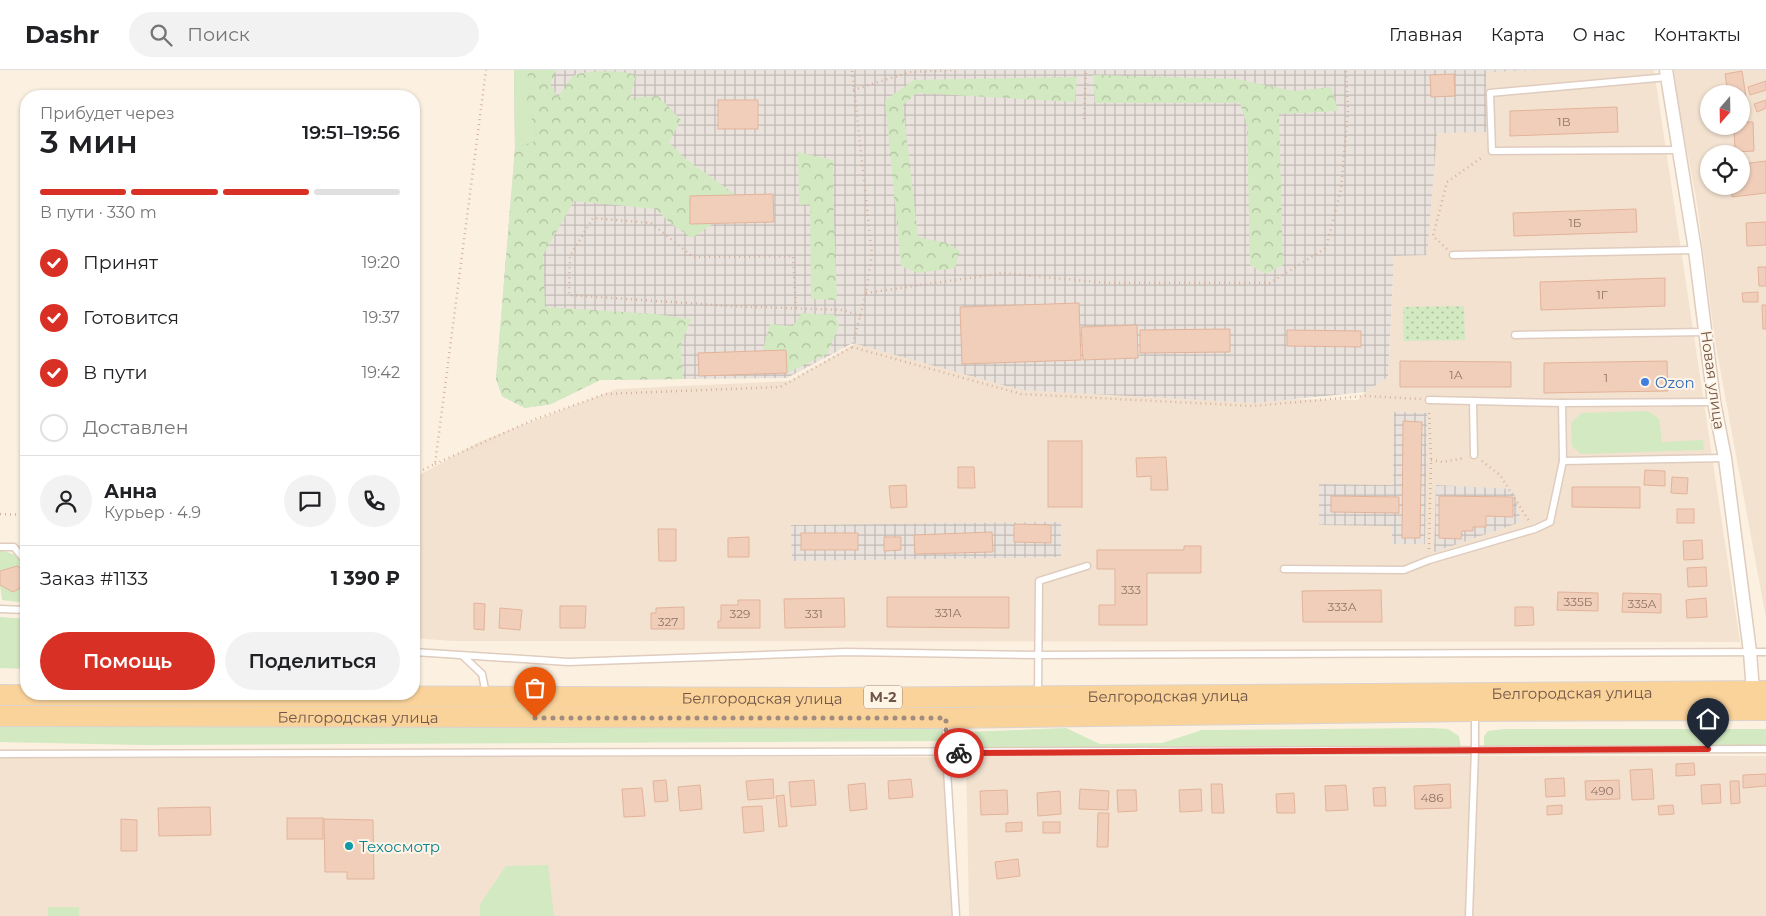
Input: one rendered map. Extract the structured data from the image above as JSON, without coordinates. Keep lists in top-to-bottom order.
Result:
{
  "streets": {
    "main road": ["Белгородская улица", "М-2"],
    "street": ["Новая улица"]
  },
  "crossings": [
    ["Новая улица", "Белгородская улица"]
  ],
  "places": ["Ozon", "Техосмотр"],
  "house_numbers": [
    "1В",
    "1Б",
    "1Г",
    "1А",
    "1",
    "333",
    "335Б",
    "335А",
    "333А",
    "331А",
    "329",
    "331",
    "327",
    "490",
    "486"
  ],
  "north": "bottom",
  "page": {
    "header": "Dashr",
    "search": "Поиск",
    "nav": [
      "Главная",
      "Карта",
      "О нас",
      "Контакты"
    ],
    "heading": ["3 мин", "Прибудет через", "19:51–19:56"],
    "panel": [
      "Анна",
      "Курьер · 4.9",
      "Заказ #1133",
      "1 390 ₽"
    ],
    "bar": "В пути · 330 m",
    "list": [
      ["Принят", "19:20"],
      ["Готовится", "19:37"],
      ["В пути", "19:42"],
      "Доставлен"
    ],
    "buttons": ["Помощь", "Поделиться"]
  }
}
